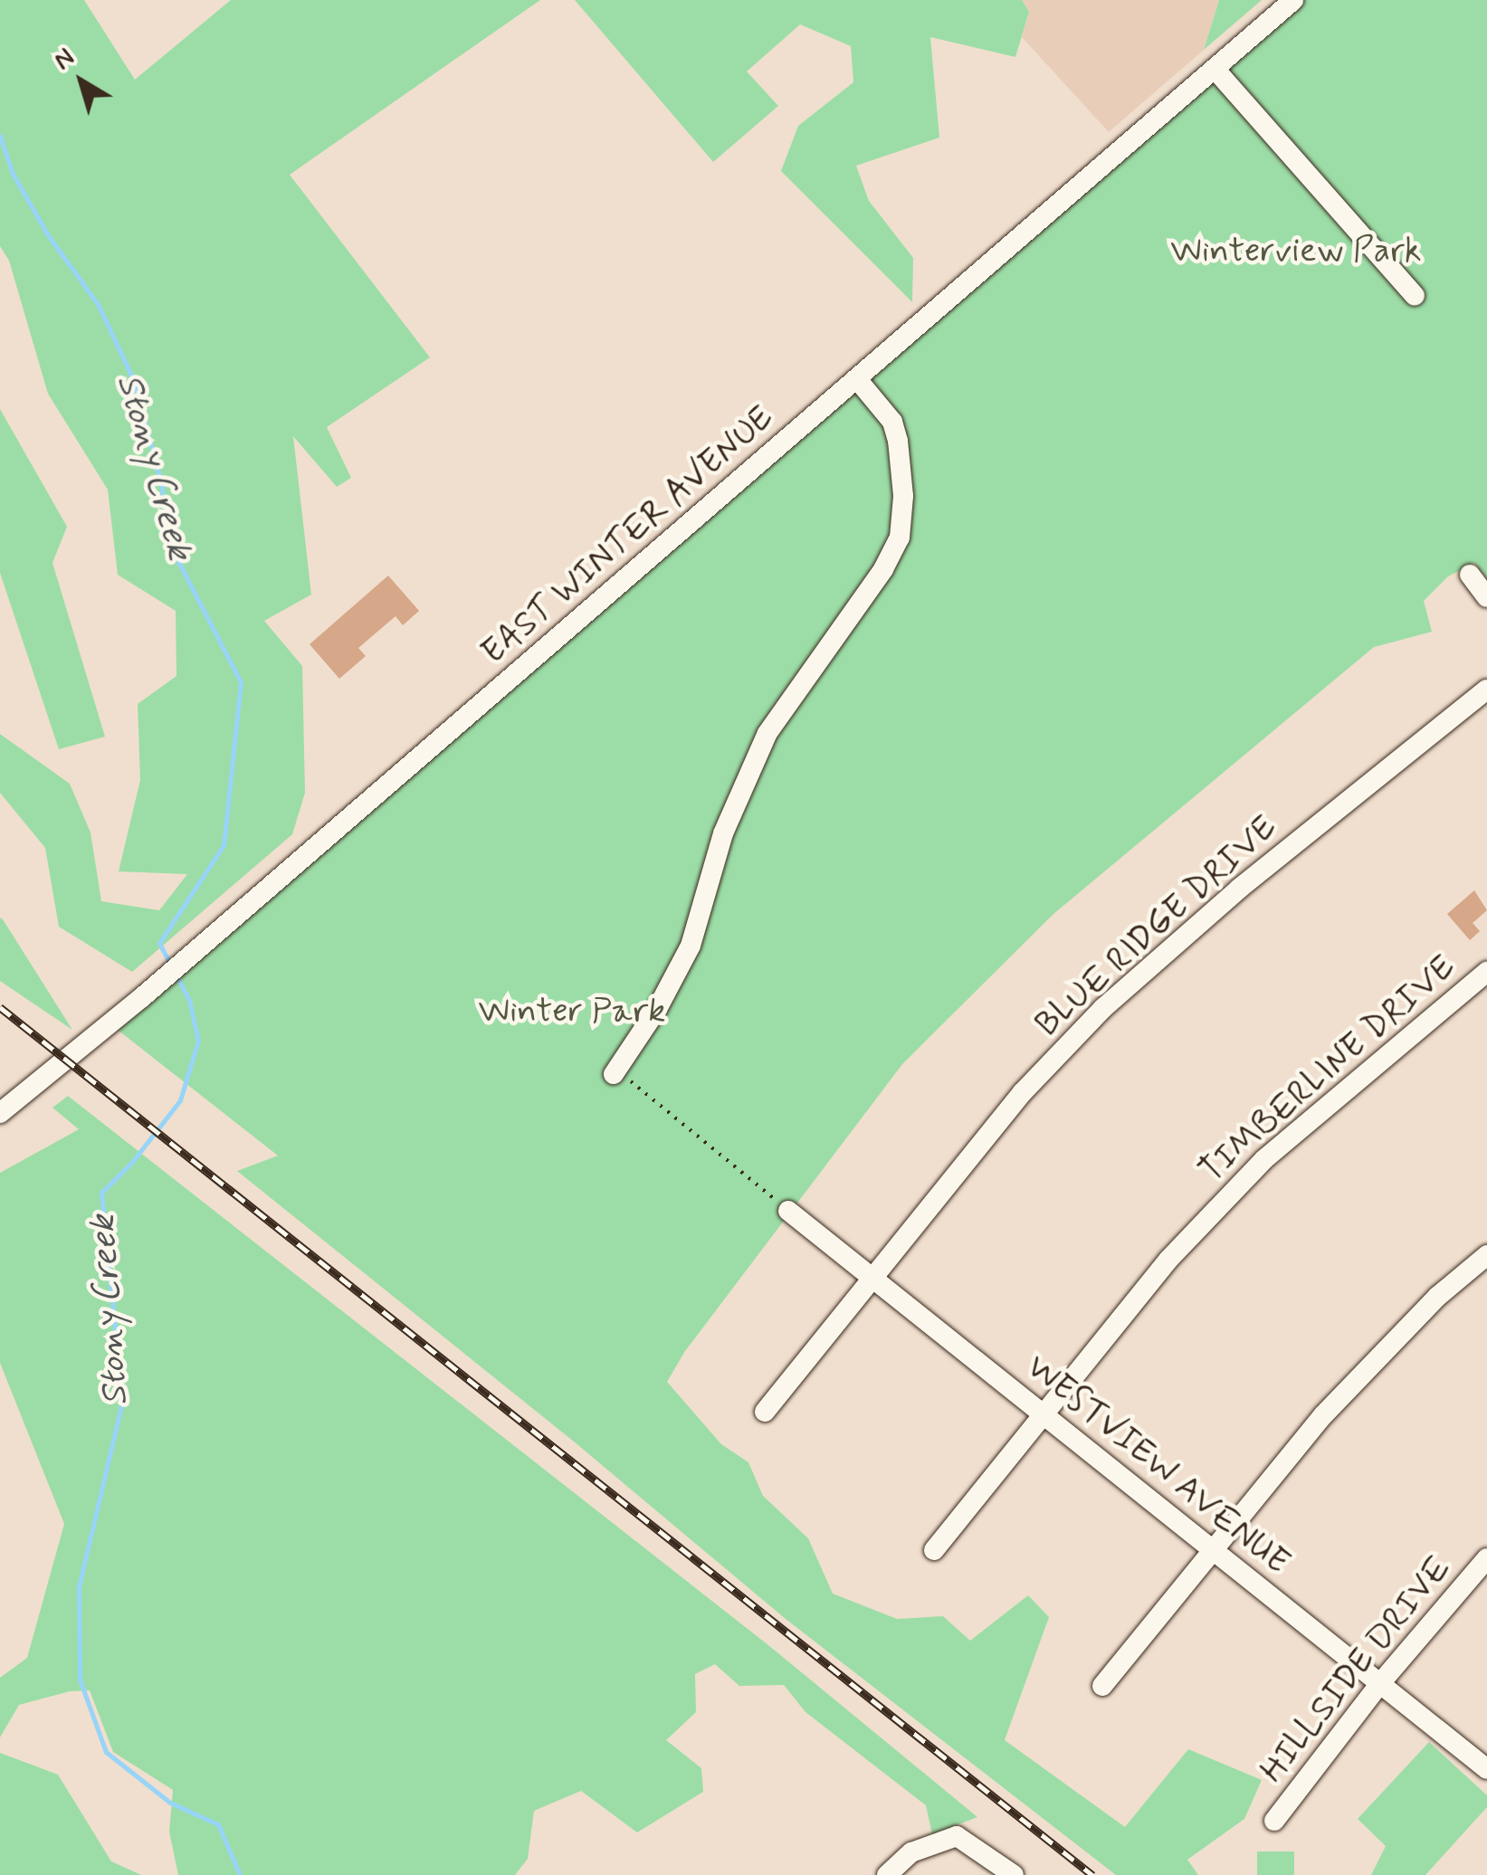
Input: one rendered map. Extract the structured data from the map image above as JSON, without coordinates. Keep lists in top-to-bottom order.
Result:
{
  "streets": {
    "street": [
      "EAST WINTER AVENUE",
      "BLUE RIDGE DRIVE",
      "TIMBERLINE DRIVE",
      "WESTVIEW AVENUE",
      "HILLSIDE DRIVE"
    ]
  },
  "crossings": [
    ["BLUE RIDGE DRIVE", "WESTVIEW AVENUE"],
    ["TIMBERLINE DRIVE", "WESTVIEW AVENUE"],
    ["WESTVIEW AVENUE", "HILLSIDE DRIVE"]
  ],
  "water": ["Stony Creek"],
  "parks": ["Winterview Park", "Winter Park"],
  "north": "top left"
}
